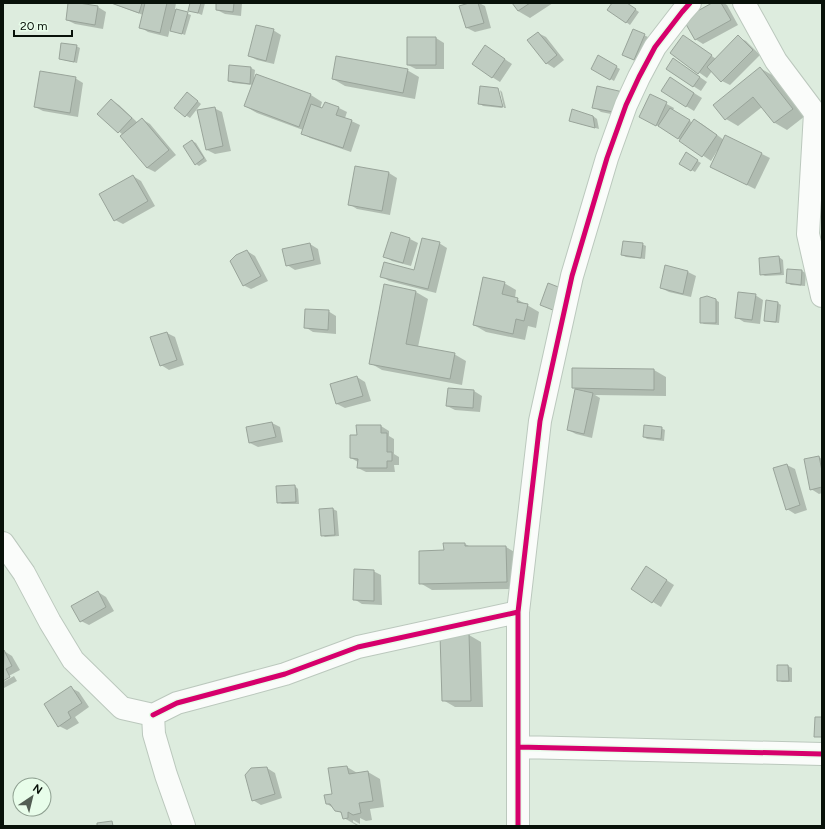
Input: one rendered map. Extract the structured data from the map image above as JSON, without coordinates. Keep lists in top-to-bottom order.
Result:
{
  "scale_bar": "20 m",
  "north": "top right"
}
